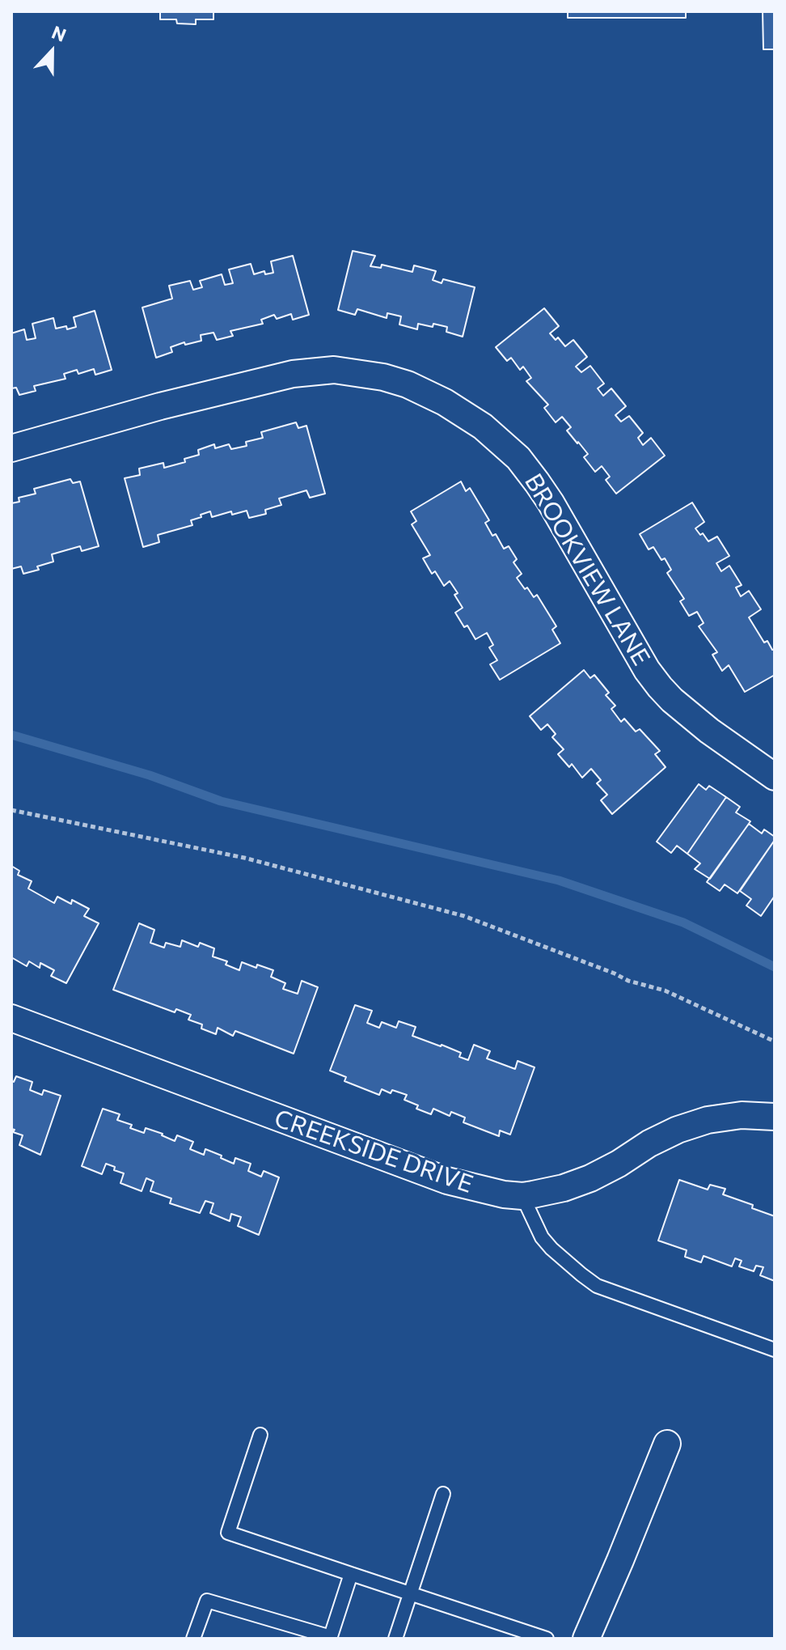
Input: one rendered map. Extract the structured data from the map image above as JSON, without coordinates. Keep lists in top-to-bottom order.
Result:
{
  "streets": {
    "street": ["BROOKVIEW LANE", "CREEKSIDE DRIVE"]
  },
  "north": "top"
}
